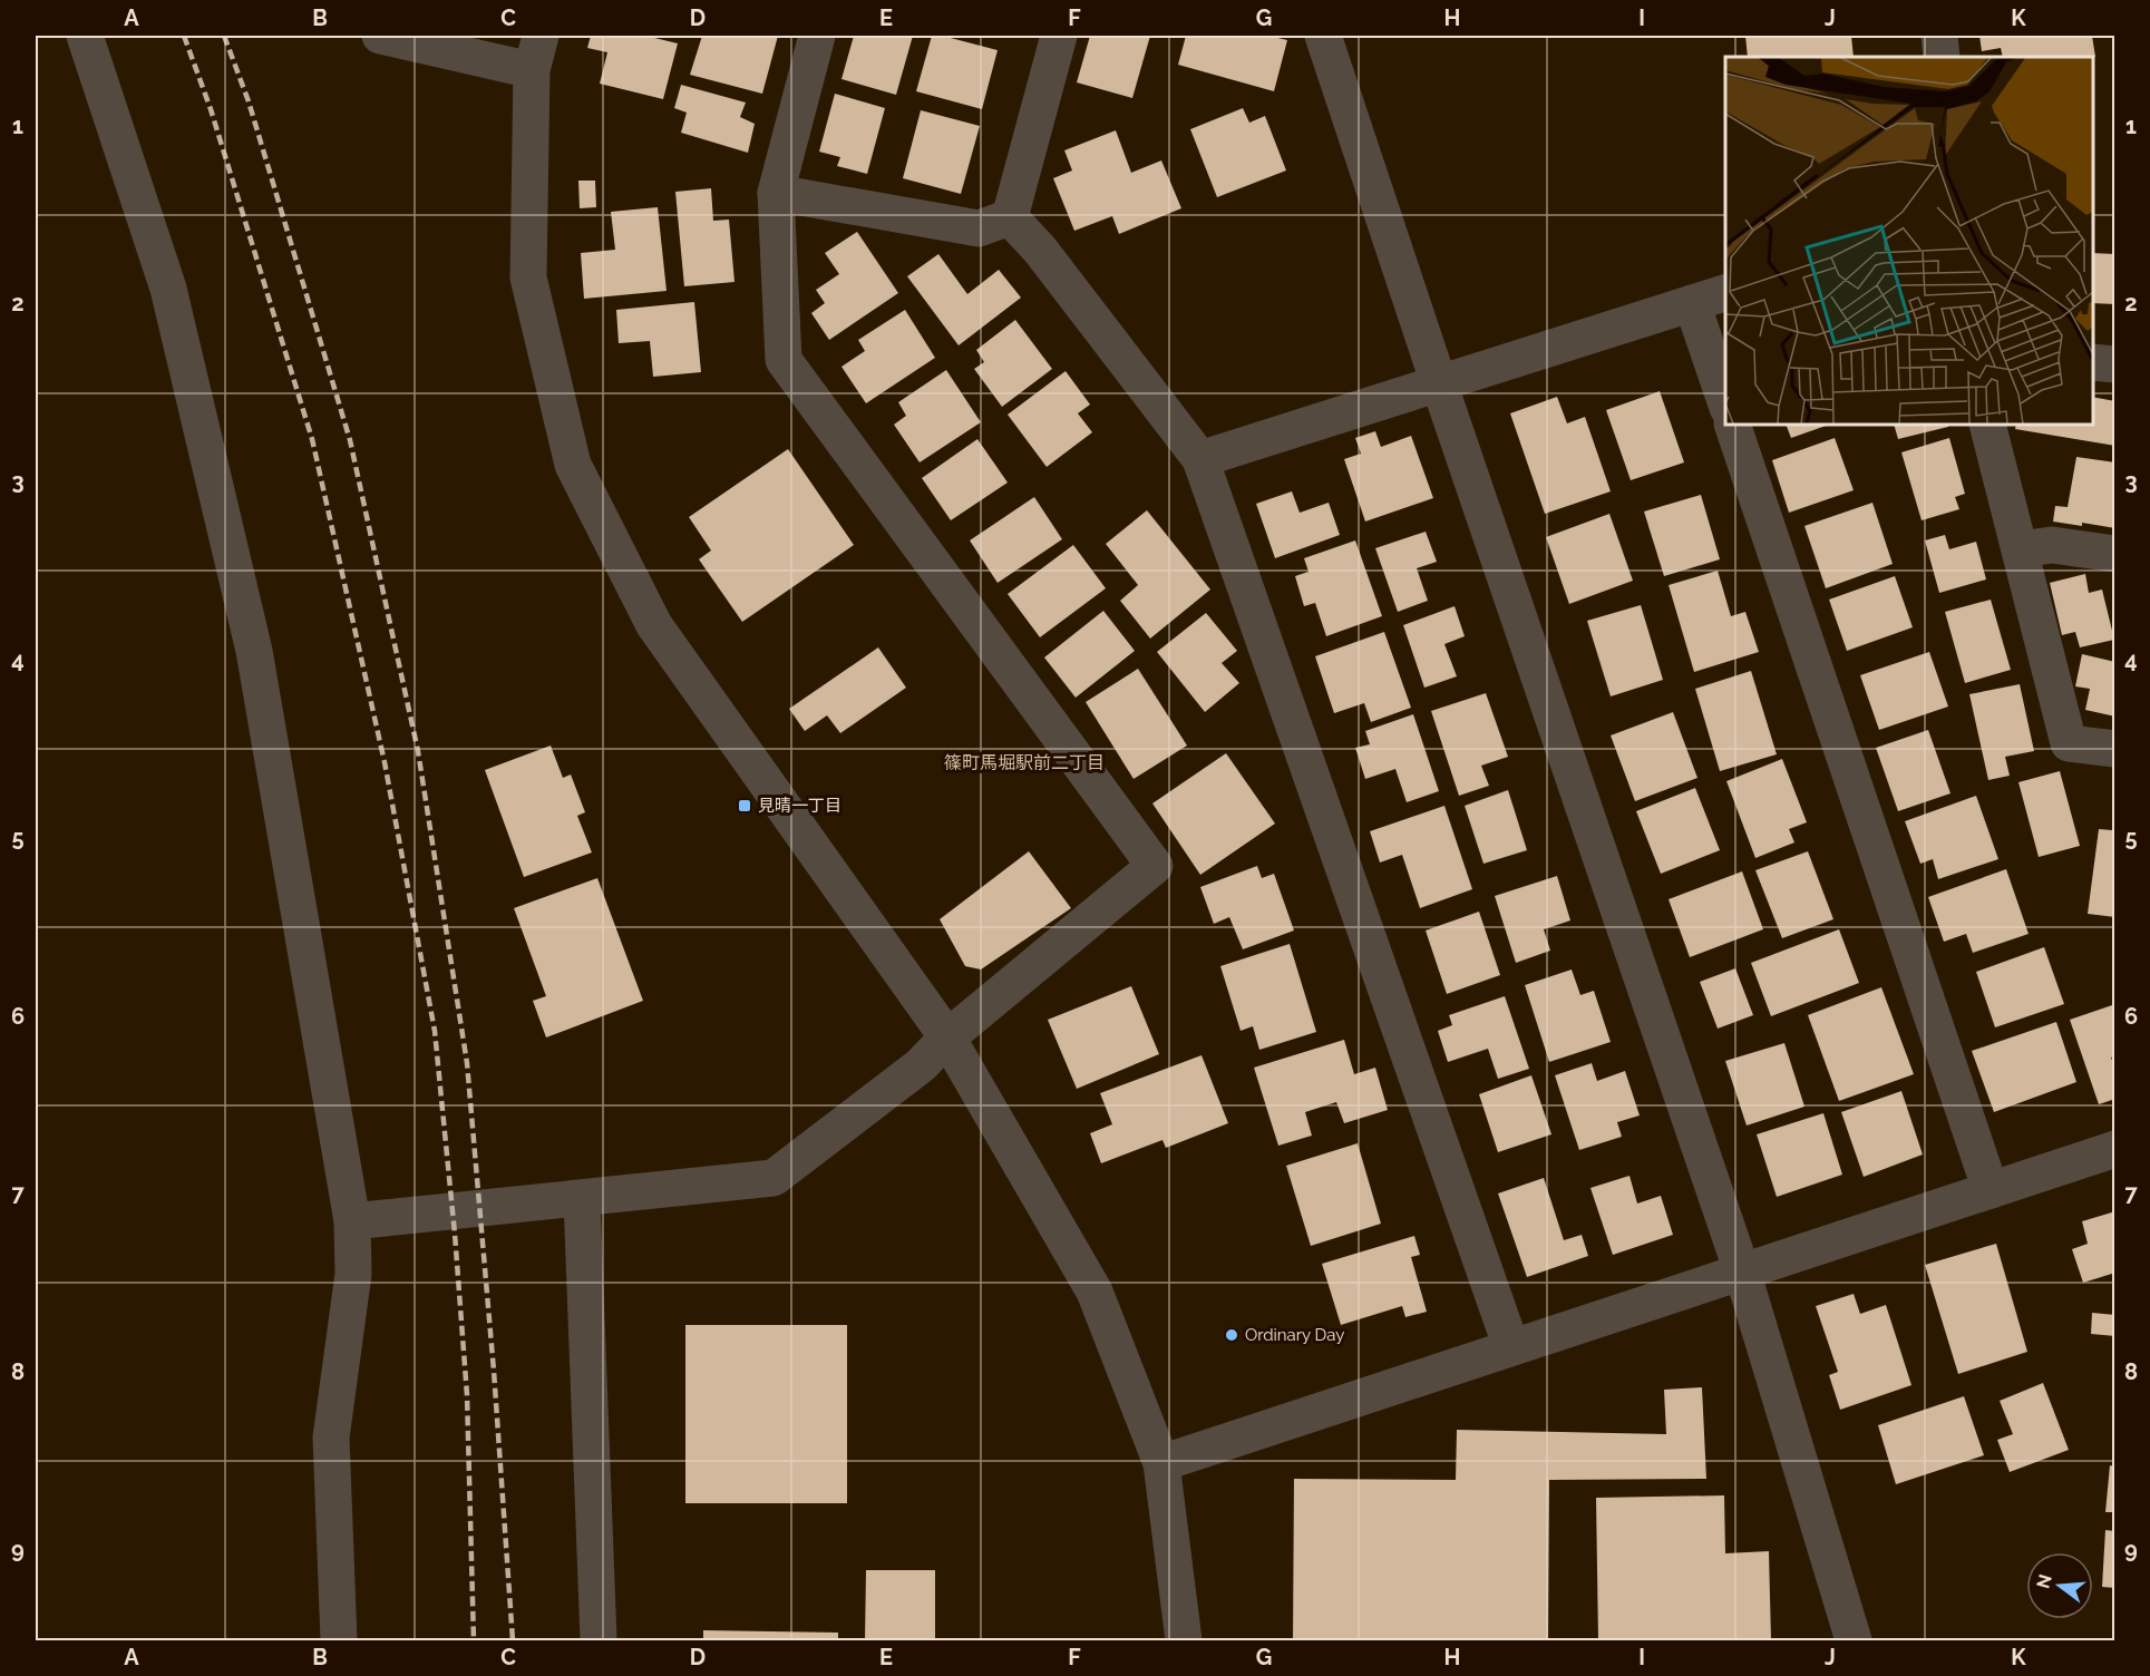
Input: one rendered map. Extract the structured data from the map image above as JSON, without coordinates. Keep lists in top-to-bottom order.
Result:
{
  "districts": ["篠町馬堀駅前二丁目"],
  "places": {
    "transit": ["見晴一丁目"],
    "other": ["Ordinary Day"]
  },
  "north": "left",
  "grid": {
    "columns": [
      "A",
      "B",
      "C",
      "D",
      "E",
      "F",
      "G",
      "H",
      "I",
      "J",
      "K"
    ],
    "rows": [
      "1",
      "2",
      "3",
      "4",
      "5",
      "6",
      "7",
      "8",
      "9"
    ]
  }
}
